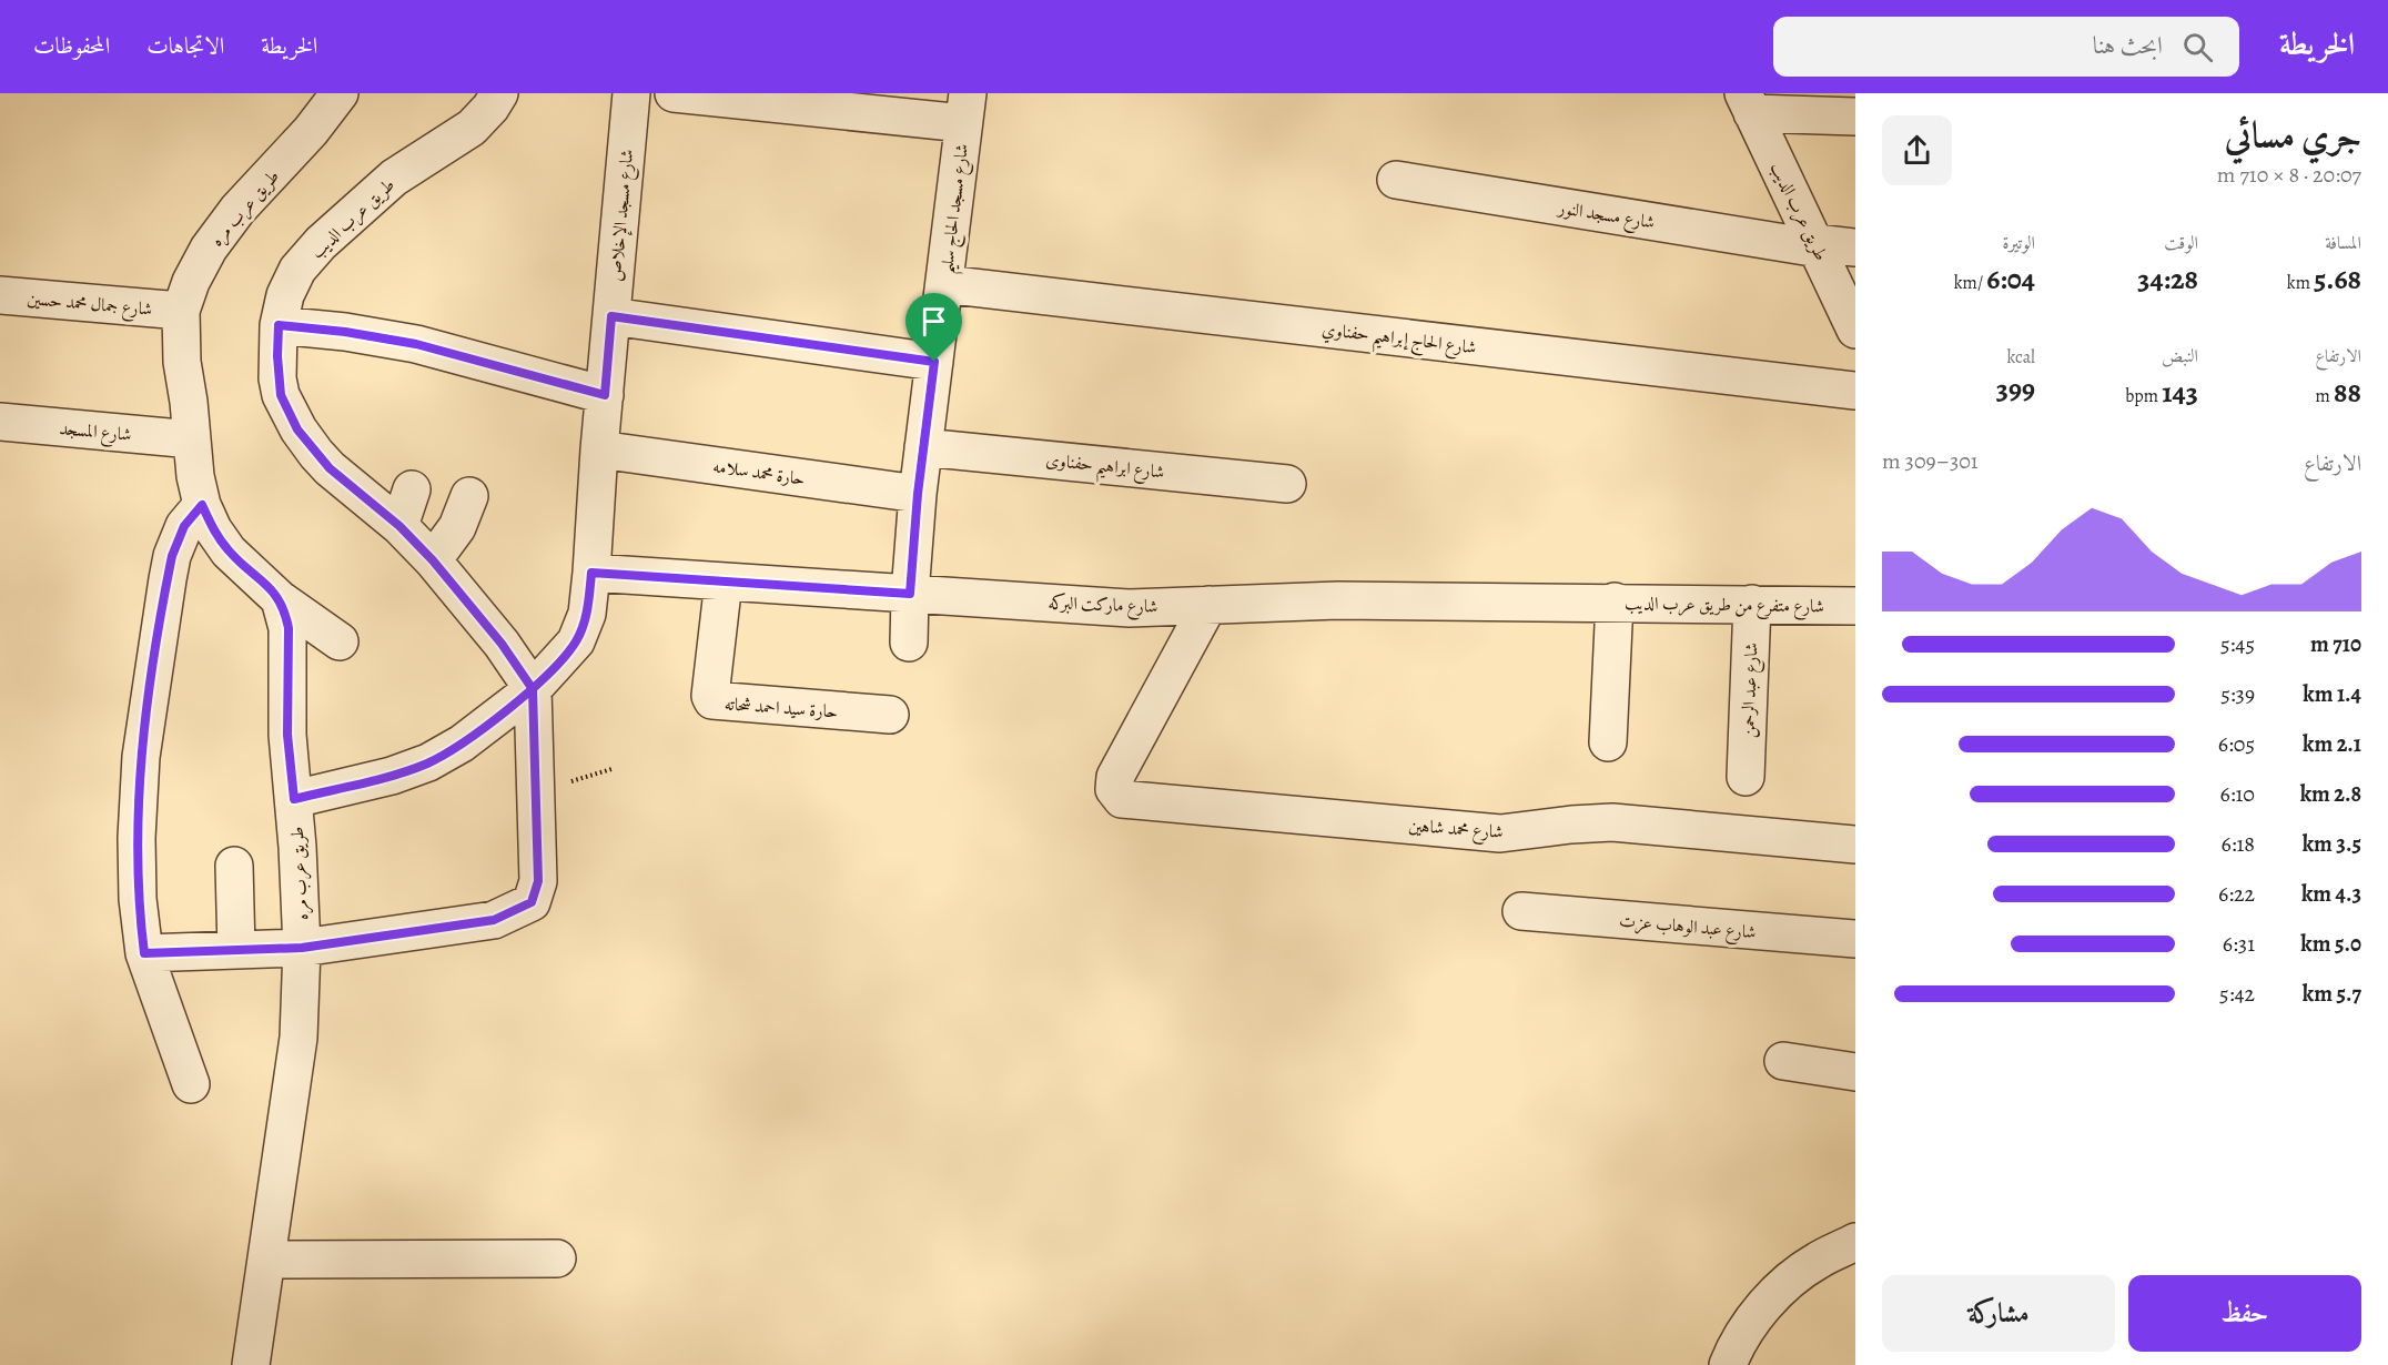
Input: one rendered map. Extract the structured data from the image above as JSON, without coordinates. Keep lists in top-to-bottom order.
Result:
{
  "streets": {
    "street": [
      "طريق عرب مره",
      "شارع مسجد الحاج سليم",
      "طريق عرب الديب",
      "شارع مسجد النور",
      "شارع مسجد الإخلاص",
      "شارع جمال محمد حسين",
      "شارع الحاج إبراهيم حفناوي",
      "شارع المسجد",
      "شارع ابراهيم حفناوى",
      "حارة محمد سلامه",
      "شارع ماركت البركه",
      "شارع متفرع من طريق عرب الديب",
      "شارع عبد الرحمن",
      "حارة سيد احمد شحاته",
      "شارع محمد شاهين",
      "شارع عبد الوهاب عزت"
    ]
  },
  "crossings": [
    ["طريق عرب مره", "شارع مسجد الإخلاص"],
    ["طريق عرب مره", "شارع جمال محمد حسين"],
    ["طريق عرب مره", "شارع المسجد"],
    ["شارع مسجد الحاج سليم", "شارع الحاج إبراهيم حفناوي"],
    ["شارع مسجد الحاج سليم", "شارع ابراهيم حفناوى"],
    ["شارع مسجد الحاج سليم", "حارة محمد سلامه"],
    ["شارع مسجد الحاج سليم", "شارع ماركت البركه"],
    ["طريق عرب الديب", "شارع مسجد النور"],
    ["طريق عرب الديب", "شارع مسجد الإخلاص"],
    ["شارع مسجد الإخلاص", "حارة محمد سلامه"],
    ["شارع مسجد الإخلاص", "شارع ماركت البركه"],
    ["شارع ماركت البركه", "شارع متفرع من طريق عرب الديب"],
    ["شارع ماركت البركه", "حارة سيد احمد شحاته"],
    ["شارع ماركت البركه", "شارع محمد شاهين"],
    ["شارع متفرع من طريق عرب الديب", "شارع عبد الرحمن"]
  ],
  "page": {
    "header": "الخريطة",
    "search": "ابحث هنا",
    "nav": ["الخريطة", "الاتجاهات", "المحفوظات"],
    "heading": ["جري مسائي", "20:07 · 8 × 710 m"],
    "stats": [
      ["المسافة", "5.68 km"],
      ["الوقت", "34:28"],
      ["الوتيرة", "6:04 /km"],
      ["الارتفاع", "88 m"],
      ["النبض", "143 bpm"],
      ["kcal", "399"]
    ],
    "chart": ["الارتفاع", "301–309 m"],
    "list": [
      {
        "name": "710 m",
        "note": "5:45"
      },
      {
        "name": "1.4 km",
        "note": "5:39"
      },
      {
        "name": "2.1 km",
        "note": "6:05"
      },
      {
        "name": "2.8 km",
        "note": "6:10"
      },
      {
        "name": "3.5 km",
        "note": "6:18"
      },
      {
        "name": "4.3 km",
        "note": "6:22"
      },
      {
        "name": "5.0 km",
        "note": "6:31"
      },
      {
        "name": "5.7 km",
        "note": "5:42"
      }
    ],
    "buttons": ["حفظ", "مشاركة"]
  }
}
